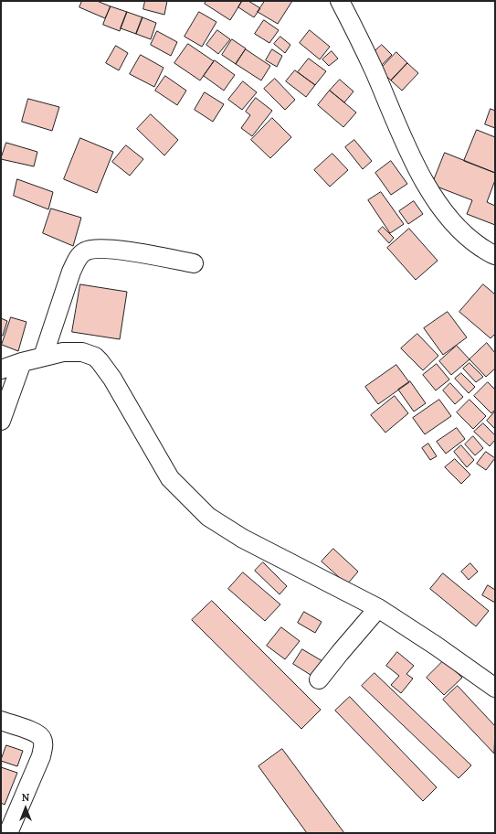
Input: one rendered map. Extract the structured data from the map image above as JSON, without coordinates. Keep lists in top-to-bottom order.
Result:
{
  "north": "top"
}
